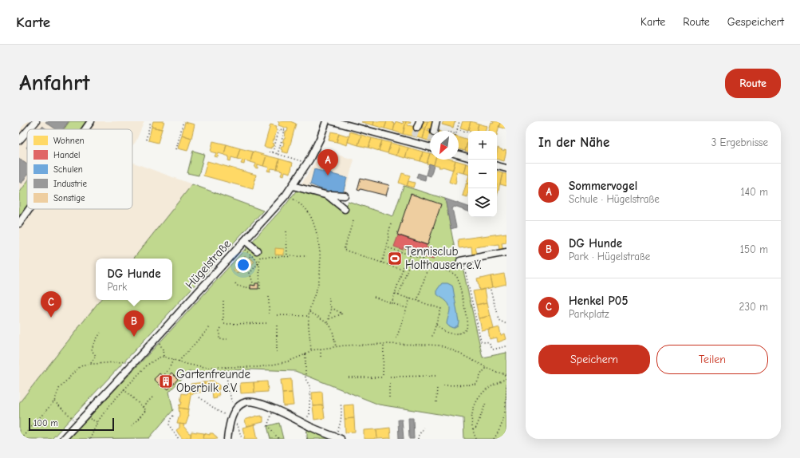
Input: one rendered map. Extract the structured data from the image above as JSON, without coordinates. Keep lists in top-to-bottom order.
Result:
{
  "streets": {
    "street": ["Hügelstraße"]
  },
  "places": {
    "sports": ["Tennisclub Holthausen e.V."],
    "building": ["Gartenfreunde Oberbilk e.V."]
  },
  "legend": [
    "Wohnen",
    "Handel",
    "Schulen",
    "Industrie",
    "Sonstige"
  ],
  "scale_bar": "100 m",
  "north": "bottom left",
  "page": {
    "header": "Karte",
    "nav": ["Karte", "Route", "Gespeichert"],
    "buttons": [
      "Route",
      ["Speichern", "Teilen"]
    ],
    "title": "Anfahrt",
    "heading": ["In der Nähe", "3 Ergebnisse"],
    "map_buttons": ["+", "−"],
    "pins": ["A", "C", "B"],
    "list": [
      {
        "mark": "A",
        "name": "Sommervogel",
        "note": "Schule · Hügelstraße",
        "value": "140 m"
      },
      {
        "mark": "B",
        "name": "DG Hunde",
        "note": "Park · Hügelstraße",
        "value": "150 m"
      },
      {
        "mark": "C",
        "name": "Henkel P05",
        "note": "Parkplatz",
        "value": "230 m"
      }
    ],
    "popup": ["DG Hunde", "Park"],
    "scale": "100 m"
  }
}
